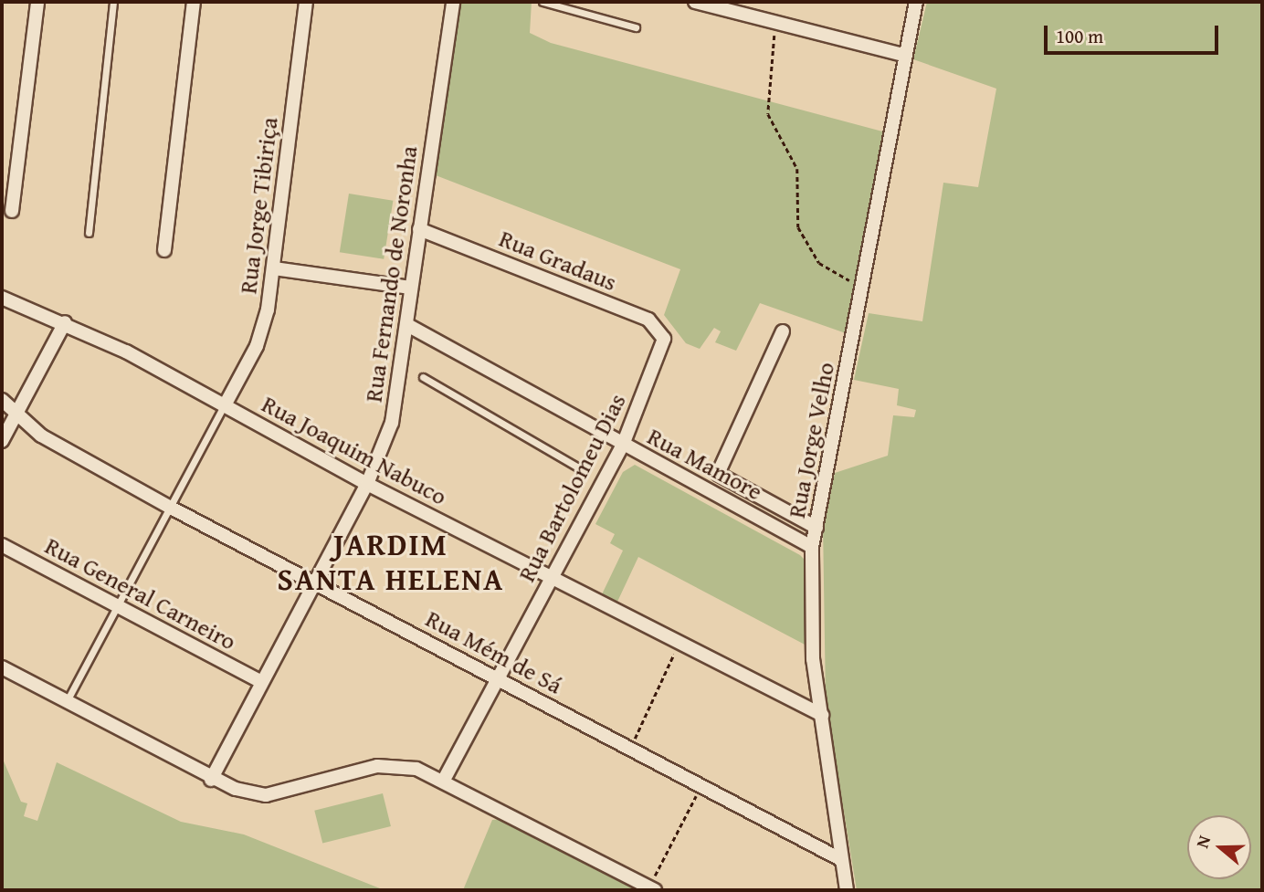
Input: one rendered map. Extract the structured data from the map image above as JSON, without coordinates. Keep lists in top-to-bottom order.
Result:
{
  "streets": {
    "street": [
      "Rua Jorge Tibiriça",
      "Rua Gradaus",
      "Rua Fernando de Noronha",
      "Rua Jorge Velho",
      "Rua Joaquim Nabuco",
      "Rua Mamore",
      "Rua Bartolomeu Dias",
      "Rua General Carneiro",
      "Rua Mém de Sá"
    ]
  },
  "crossings": [
    ["Rua Jorge Tibiriça", "Rua Joaquim Nabuco"],
    ["Rua Gradaus", "Rua Fernando de Noronha"],
    ["Rua Gradaus", "Rua Bartolomeu Dias"],
    ["Rua Fernando de Noronha", "Rua Joaquim Nabuco"],
    ["Rua Fernando de Noronha", "Rua Mamore"],
    ["Rua Fernando de Noronha", "Rua General Carneiro"],
    ["Rua Fernando de Noronha", "Rua Mém de Sá"],
    ["Rua Jorge Velho", "Rua Joaquim Nabuco"],
    ["Rua Jorge Velho", "Rua Mamore"],
    ["Rua Jorge Velho", "Rua Mém de Sá"],
    ["Rua Joaquim Nabuco", "Rua Bartolomeu Dias"],
    ["Rua Mamore", "Rua Bartolomeu Dias"],
    ["Rua Bartolomeu Dias", "Rua Mém de Sá"]
  ],
  "districts": ["JARDIM SANTA HELENA"],
  "scale_bar": "100 m",
  "north": "left"
}
